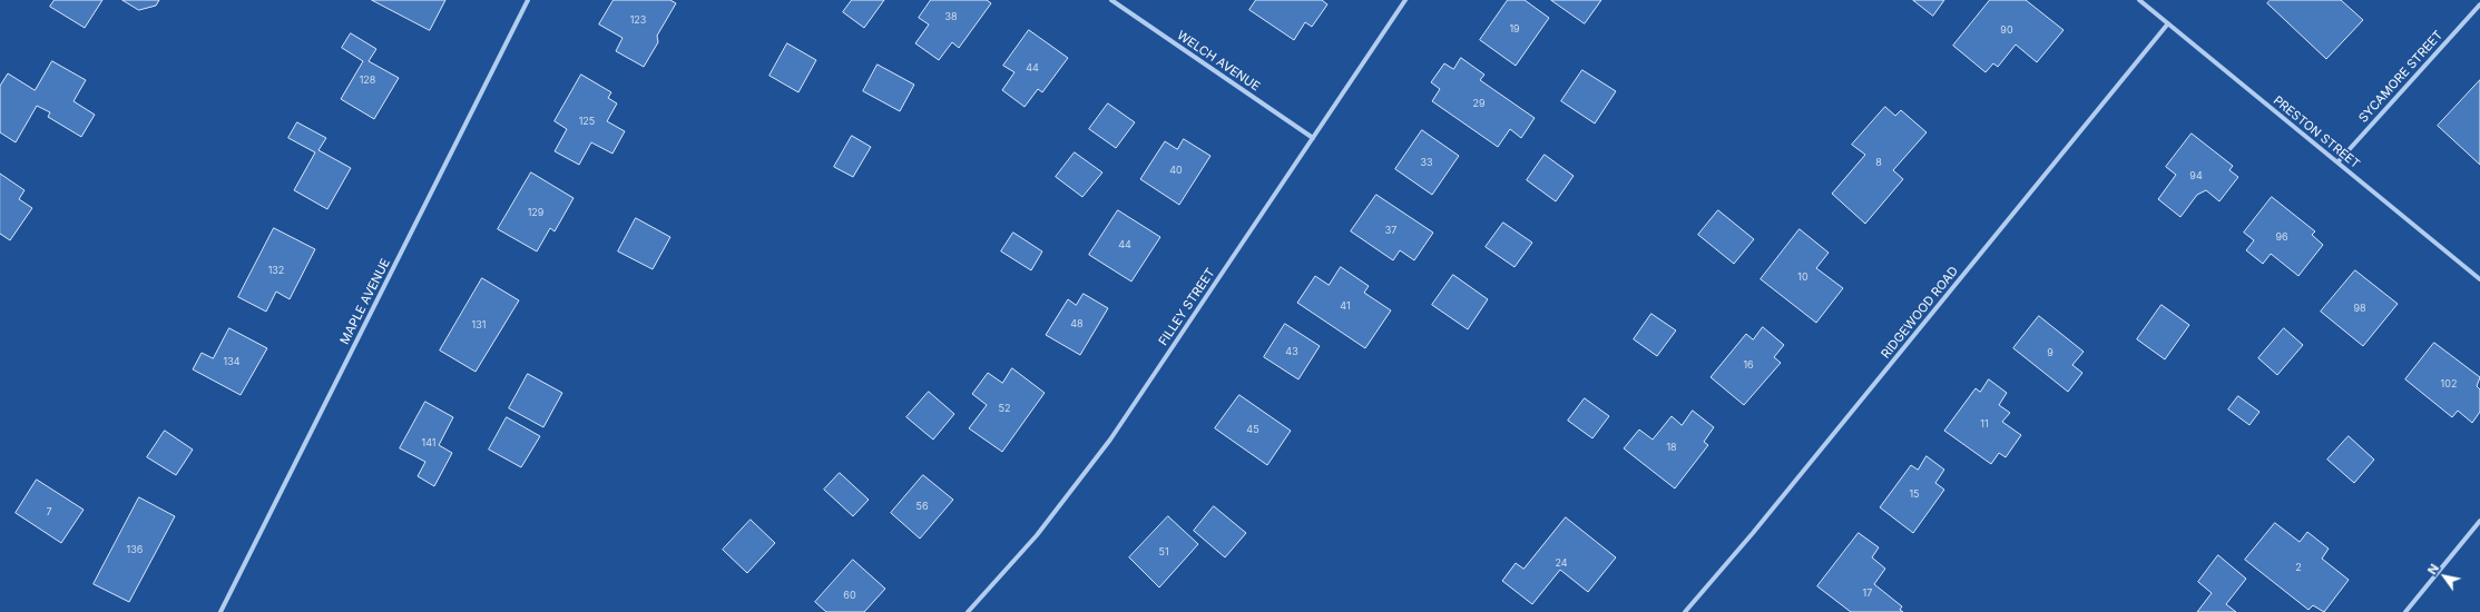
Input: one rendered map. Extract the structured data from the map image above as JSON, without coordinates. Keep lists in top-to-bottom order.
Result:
{
  "streets": {
    "street": [
      "WELCH AVENUE",
      "SYCAMORE STREET",
      "PRESTON STREET",
      "MAPLE AVENUE",
      "FILLEY STREET",
      "RIDGEWOOD ROAD"
    ]
  },
  "crossings": [
    ["WELCH AVENUE", "FILLEY STREET"],
    ["SYCAMORE STREET", "PRESTON STREET"],
    ["PRESTON STREET", "RIDGEWOOD ROAD"]
  ],
  "house_numbers": [
    "38",
    "123",
    "19",
    "90",
    "44",
    "128",
    "29",
    "125",
    "33",
    "8",
    "40",
    "94",
    "129",
    "37",
    "96",
    "44",
    "132",
    "10",
    "41",
    "98",
    "48",
    "131",
    "43",
    "9",
    "134",
    "16",
    "102",
    "52",
    "11",
    "45",
    "141",
    "18",
    "15",
    "56",
    "7",
    "136",
    "51",
    "24",
    "2",
    "17",
    "60"
  ],
  "north": "top left"
}
